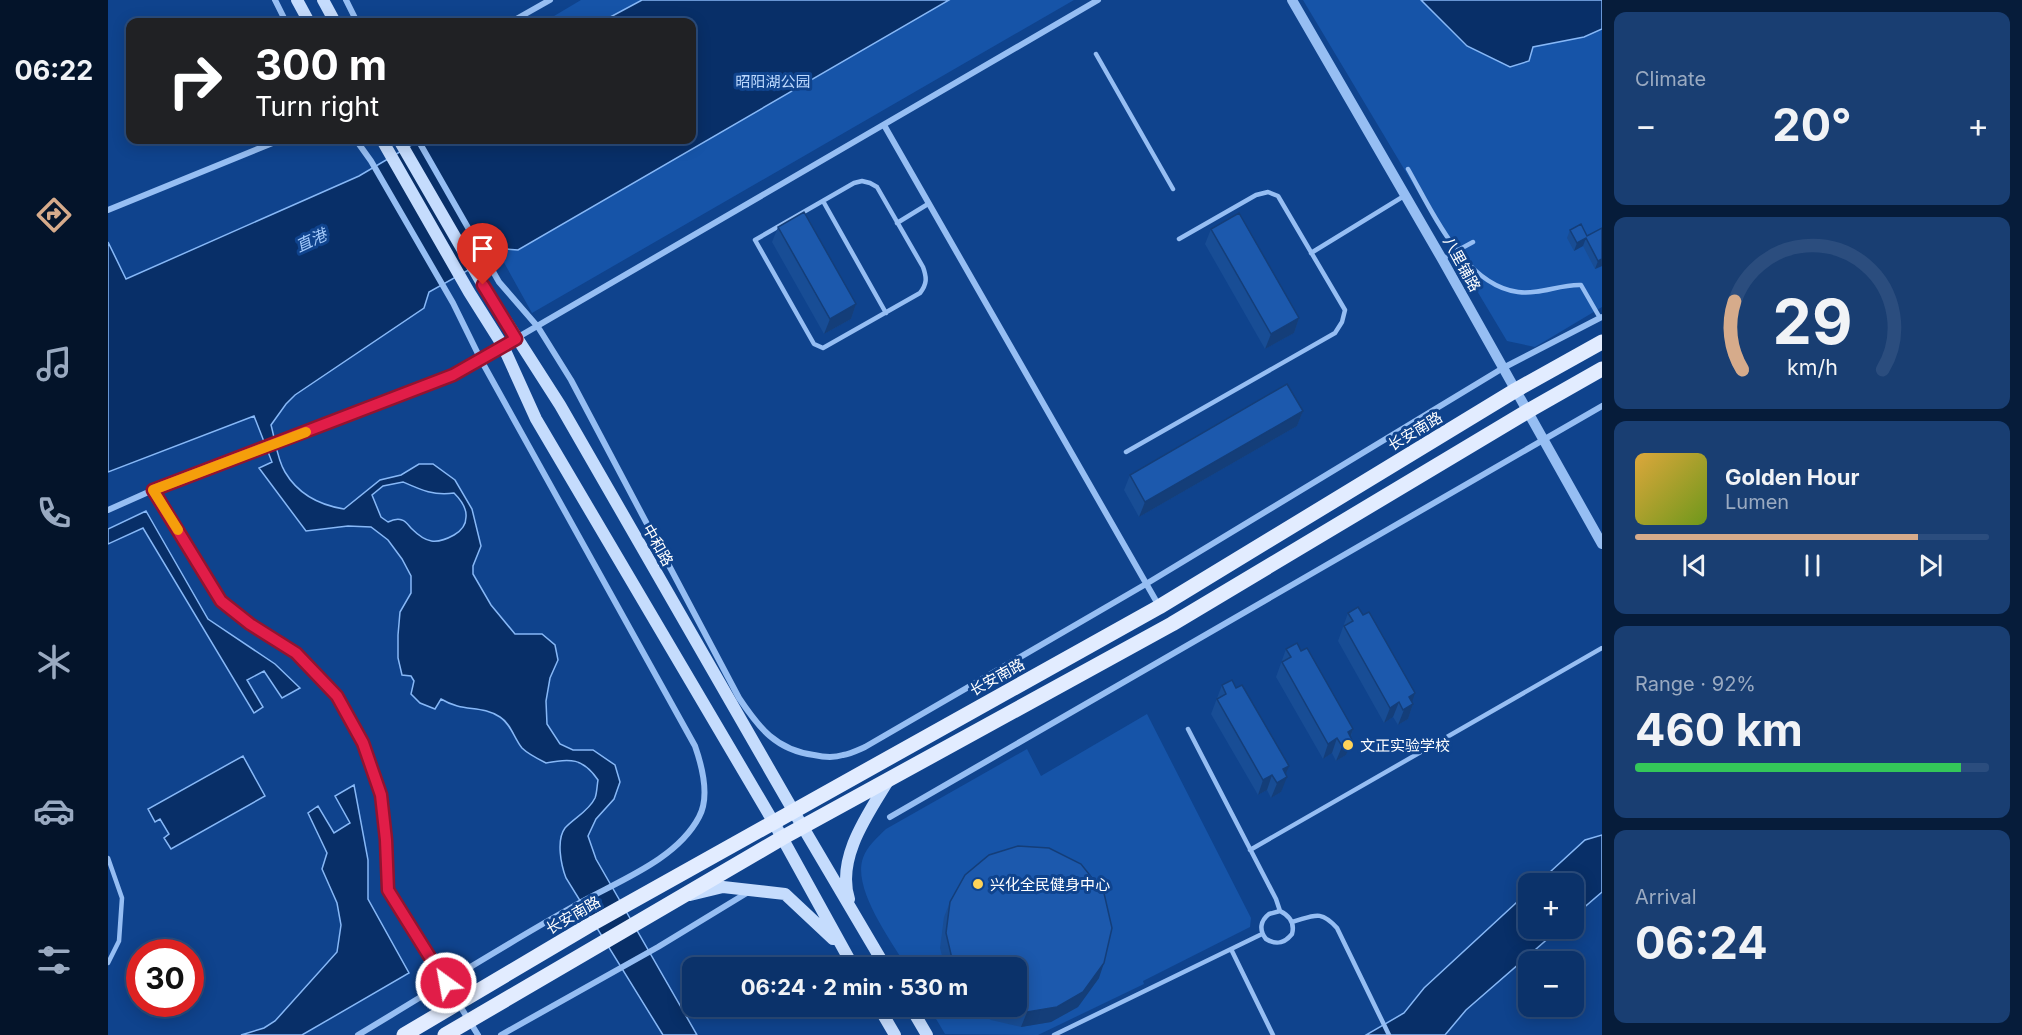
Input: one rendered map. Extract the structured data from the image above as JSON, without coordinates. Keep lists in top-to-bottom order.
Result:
{
  "streets": {
    "main road": ["长安南路", "中和路"],
    "street": ["八里铺路"]
  },
  "crossings": [
    ["八里铺路", "长安南路"],
    ["长安南路", "中和路"]
  ],
  "water": ["直港"],
  "parks": ["昭阳湖公园"],
  "places": ["文正实验学校", "兴化全民健身中心"],
  "page": {
    "tabs": "06:22",
    "tile": [
      "Climate",
      ["Range · 92%", "460 km"],
      ["Arrival", "06:24"]
    ],
    "turn": ["300 m", "Turn right"],
    "heat": ["−", "20°", "+"],
    "song": ["Golden Hour", "Lumen"],
    "map_buttons": ["+", "−"],
    "limit": "30",
    "trip": "06:24 · 2 min · 530 m",
    "gauge": ["29", "km/h"]
  }
}
